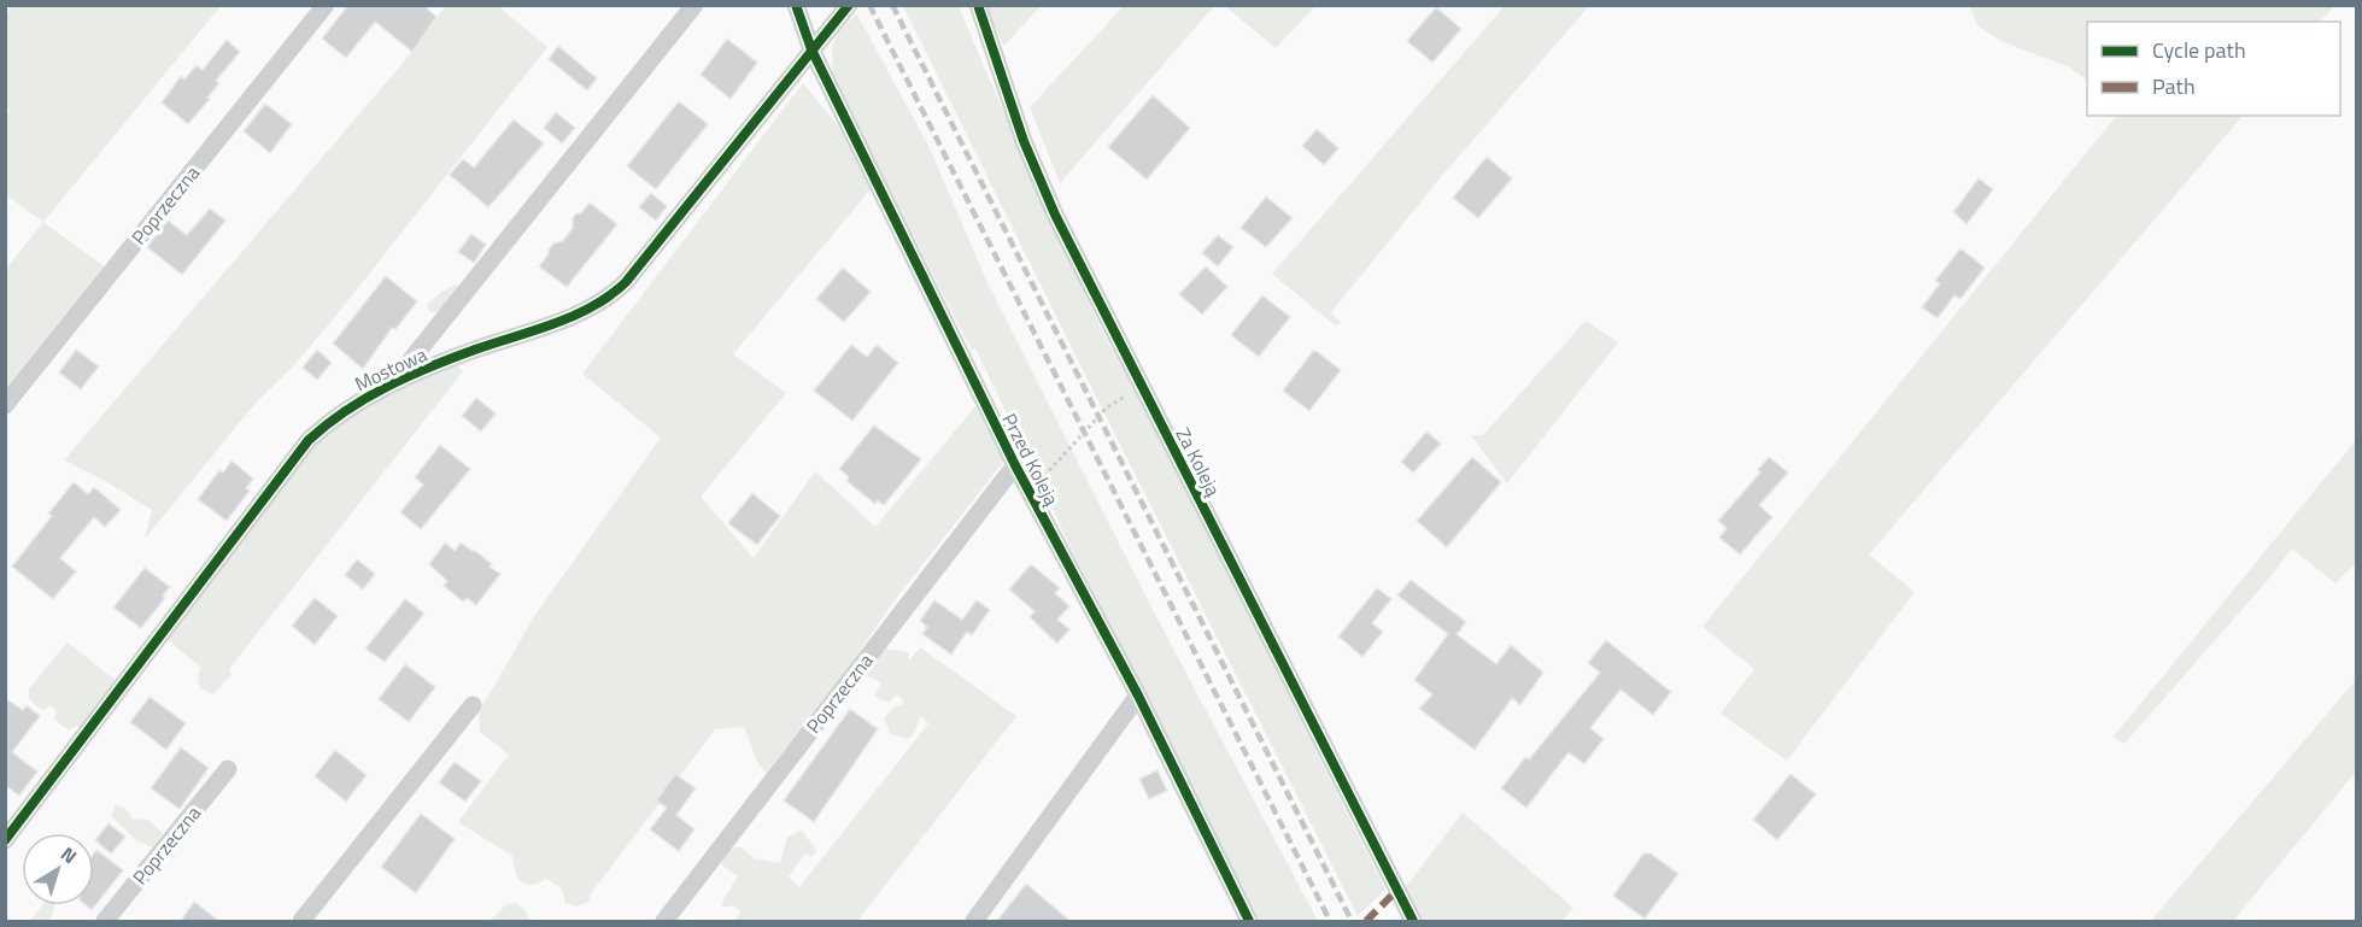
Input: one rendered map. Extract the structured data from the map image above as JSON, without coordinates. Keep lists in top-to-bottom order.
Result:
{
  "streets": {
    "street": [
      "Poprzeczna",
      "Mostowa",
      "Przed Koleją",
      "Za Koleją"
    ]
  },
  "crossings": [
    ["Poprzeczna", "Przed Koleją"],
    ["Mostowa", "Przed Koleją"]
  ],
  "legend": ["Cycle path", "Path"],
  "north": "top right"
}
